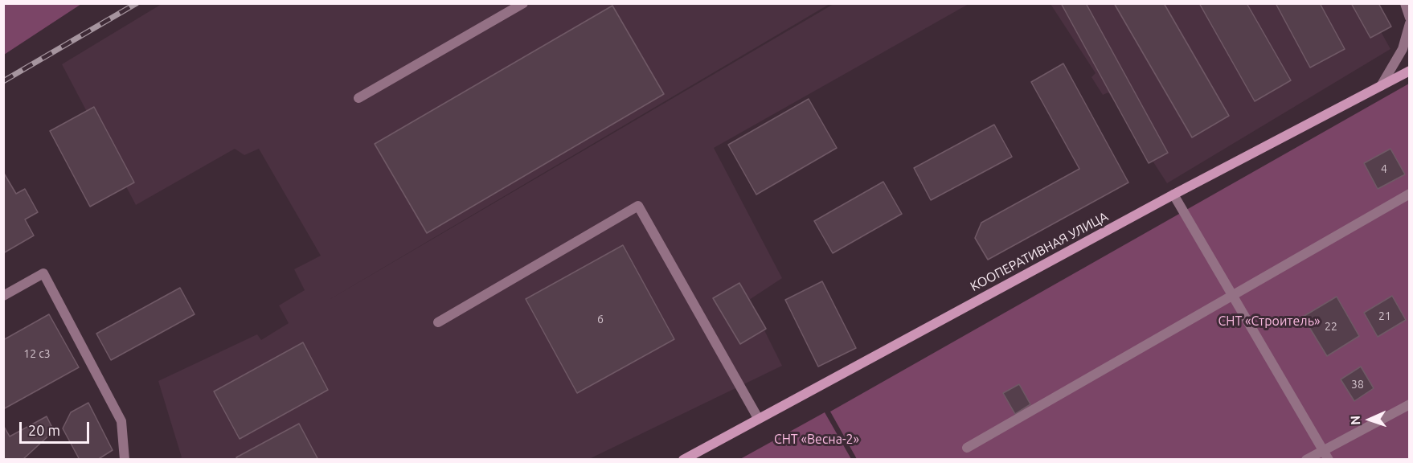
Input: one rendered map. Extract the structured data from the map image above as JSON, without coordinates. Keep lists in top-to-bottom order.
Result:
{
  "streets": {
    "main road": ["КООПЕРАТИВНАЯ УЛИЦА"]
  },
  "parks": ["СНТ «Строитель»", "СНТ «Весна-2»"],
  "house_numbers": [
    "4",
    "21",
    "6",
    "22",
    "12 с3",
    "38"
  ],
  "scale_bar": "20 m",
  "north": "left"
}
